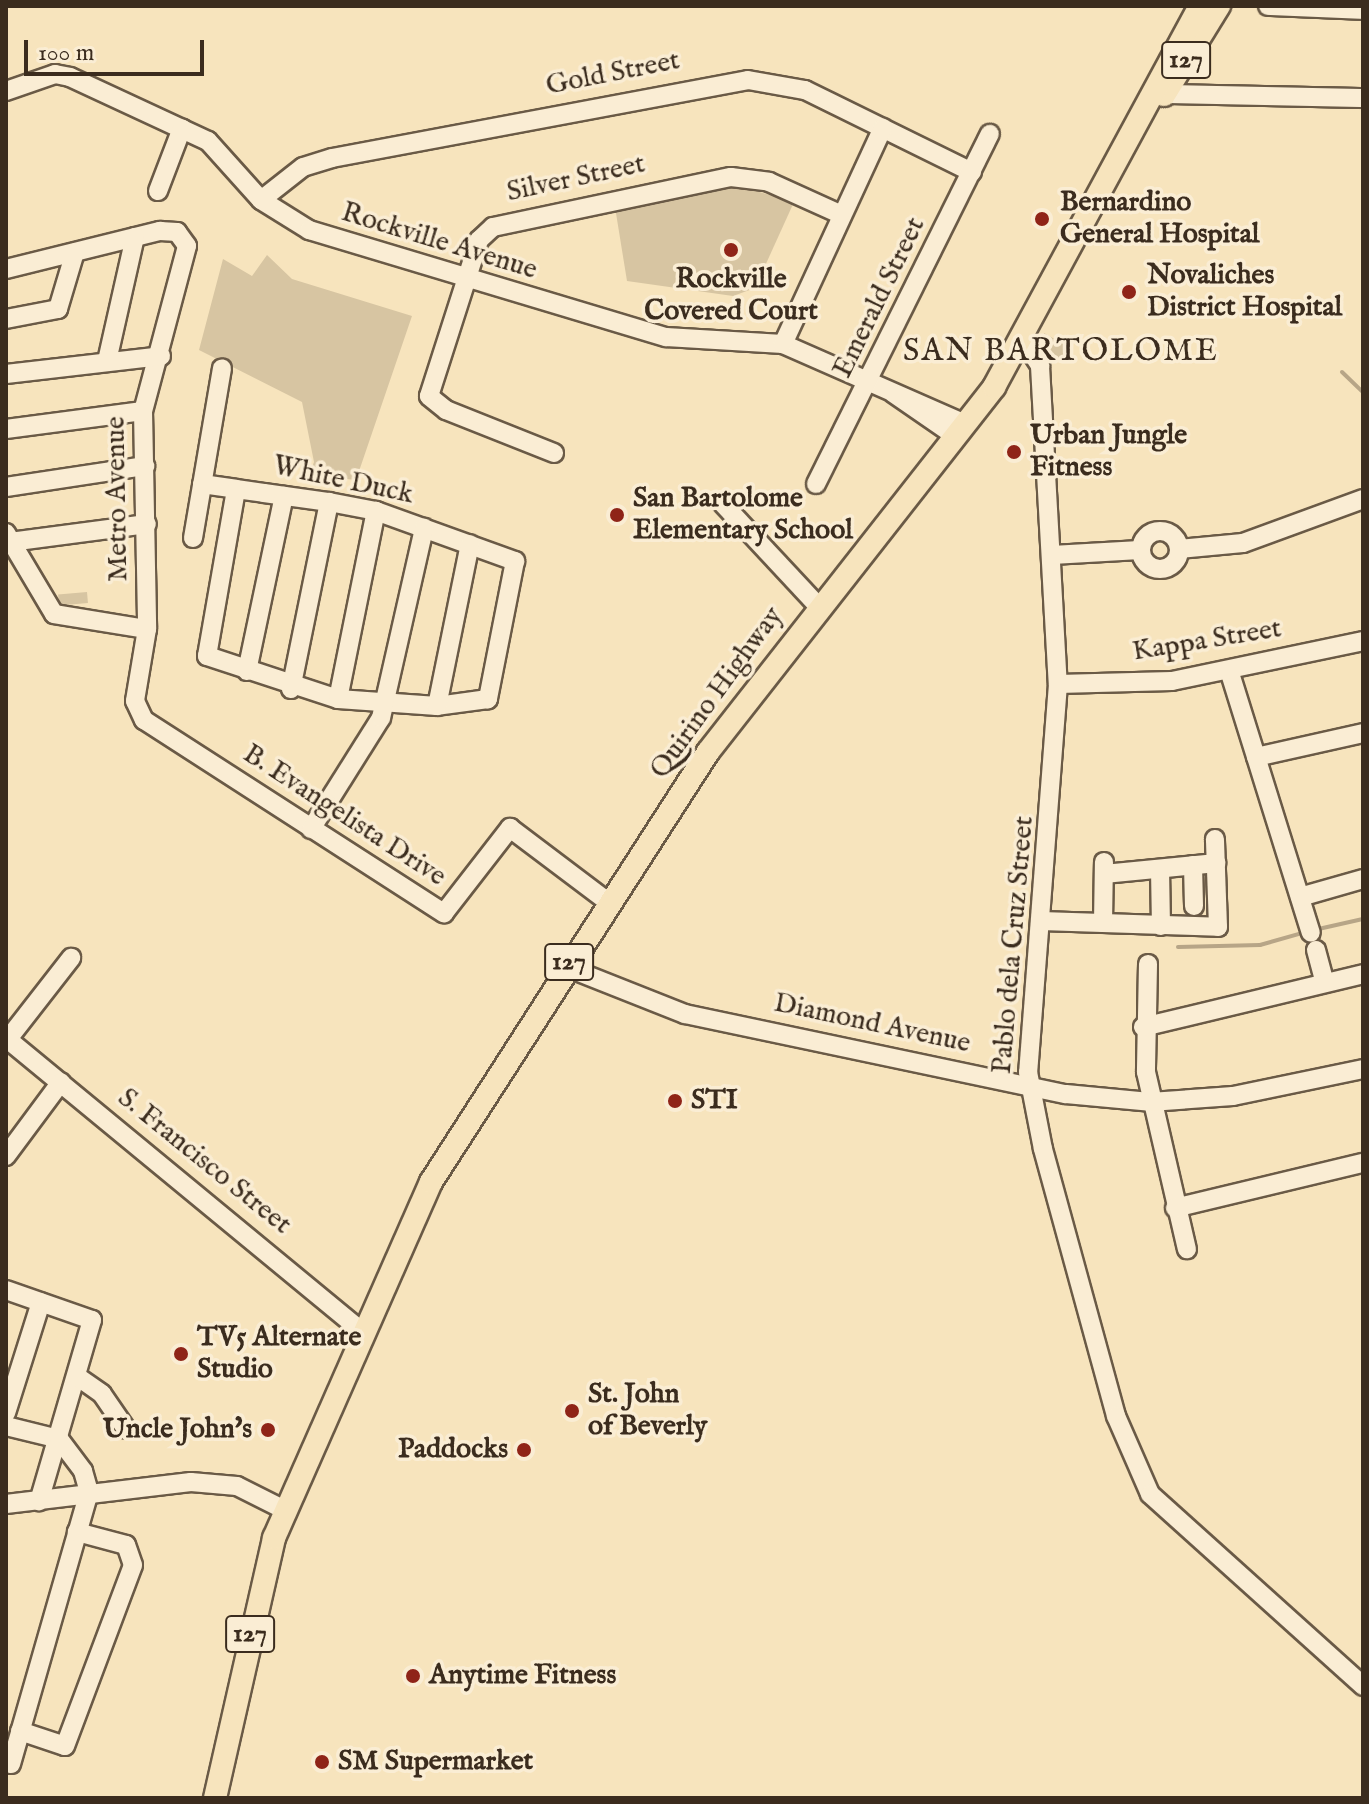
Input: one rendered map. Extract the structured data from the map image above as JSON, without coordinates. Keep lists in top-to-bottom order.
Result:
{
  "streets": {
    "main road": ["127", "Quirino Highway"],
    "street": [
      "Gold Street",
      "Silver Street",
      "Rockville Avenue",
      "Emerald Street",
      "White Duck",
      "Metro Avenue",
      "Kappa Street",
      "B. Evangelista Drive",
      "Pablo dela Cruz Street",
      "Diamond Avenue",
      "S. Francisco Street"
    ]
  },
  "crossings": [
    ["Gold Street", "Rockville Avenue"],
    ["Gold Street", "Emerald Street"],
    ["Silver Street", "Rockville Avenue"],
    ["Rockville Avenue", "Emerald Street"],
    ["Rockville Avenue", "Quirino Highway"],
    ["Metro Avenue", "B. Evangelista Drive"],
    ["Kappa Street", "Pablo dela Cruz Street"],
    ["Quirino Highway", "B. Evangelista Drive"],
    ["Quirino Highway", "Pablo dela Cruz Street"],
    ["Quirino Highway", "Diamond Avenue"],
    ["Quirino Highway", "S. Francisco Street"],
    ["Pablo dela Cruz Street", "Diamond Avenue"]
  ],
  "districts": ["SAN BARTOLOME"],
  "places": [
    "Bernardino General Hospital",
    "Rockville Covered Court",
    "Novaliches District Hospital",
    "Urban Jungle Fitness",
    "San Bartolome Elementary School",
    "STI",
    "TV5 Alternate Studio",
    "St. John of Beverly",
    "Uncle John's",
    "Paddocks",
    "Anytime Fitness",
    "SM Supermarket"
  ],
  "scale_bar": "100 m"
}
